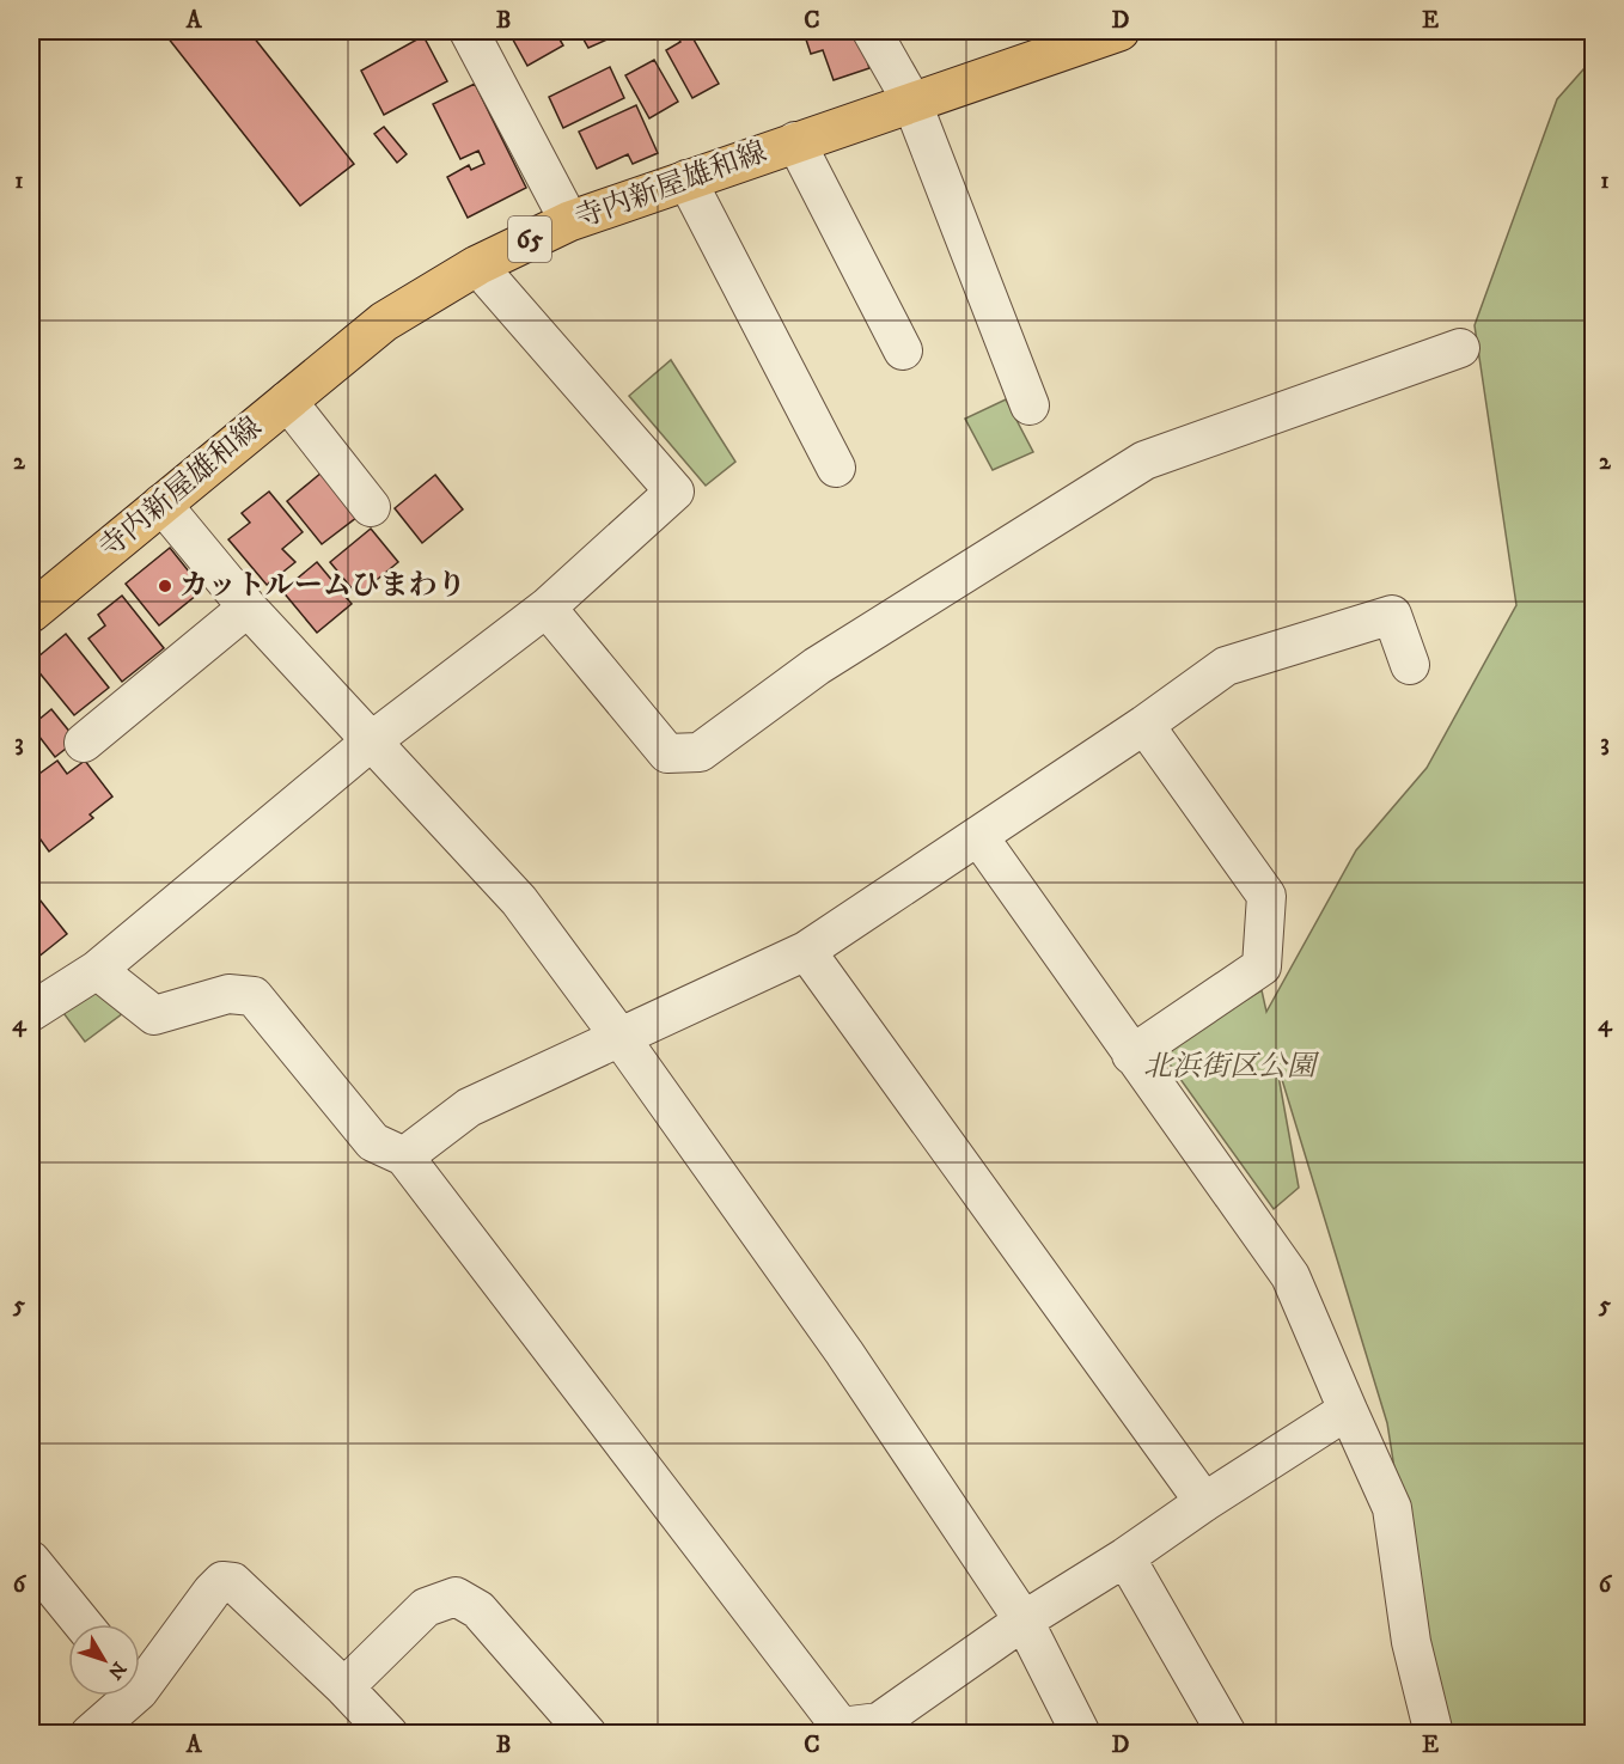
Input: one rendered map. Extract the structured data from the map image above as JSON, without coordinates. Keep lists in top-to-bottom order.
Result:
{
  "streets": {
    "main road": ["寺内新屋雄和線", "65"]
  },
  "parks": ["北浜街区公園"],
  "places": ["カットルームひまわり"],
  "north": "bottom right",
  "grid": {
    "columns": [
      "A",
      "B",
      "C",
      "D",
      "E"
    ],
    "rows": [
      "1",
      "2",
      "3",
      "4",
      "5",
      "6"
    ]
  }
}
